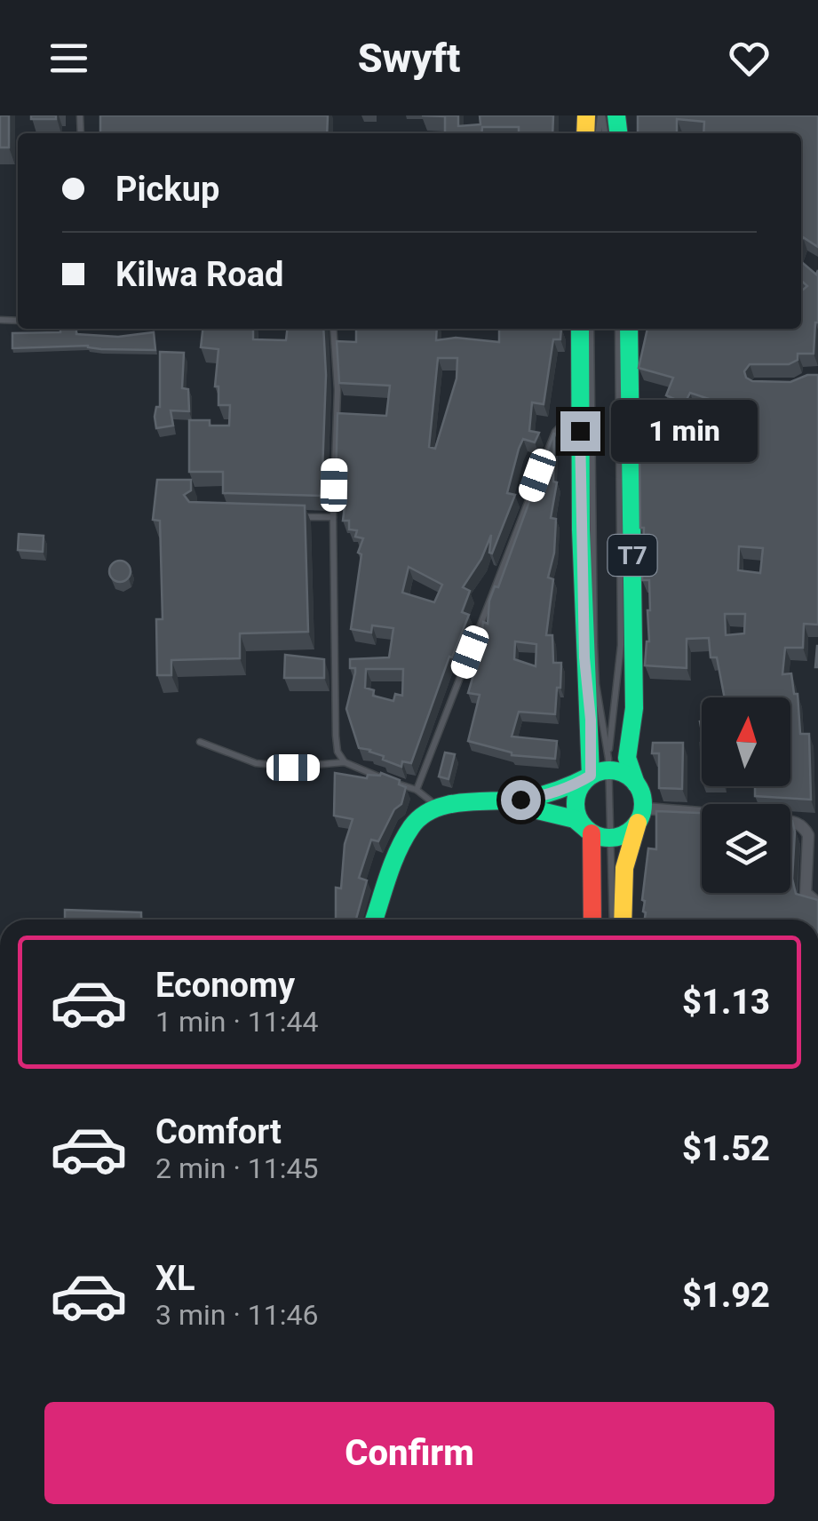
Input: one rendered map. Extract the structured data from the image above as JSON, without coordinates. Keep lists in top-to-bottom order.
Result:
{
  "streets": {
    "main road": ["T7"]
  },
  "north": "top",
  "page": {
    "header": "Swyft",
    "banner": ["Pickup", "Kilwa Road"],
    "bubble": "1 min",
    "list": [
      {
        "name": "Economy",
        "note": "1 min · 11:44",
        "value": "$1.13"
      },
      {
        "name": "Comfort",
        "note": "2 min · 11:45",
        "value": "$1.52"
      },
      {
        "name": "XL",
        "note": "3 min · 11:46",
        "value": "$1.92"
      }
    ],
    "buttons": "Confirm"
  }
}
